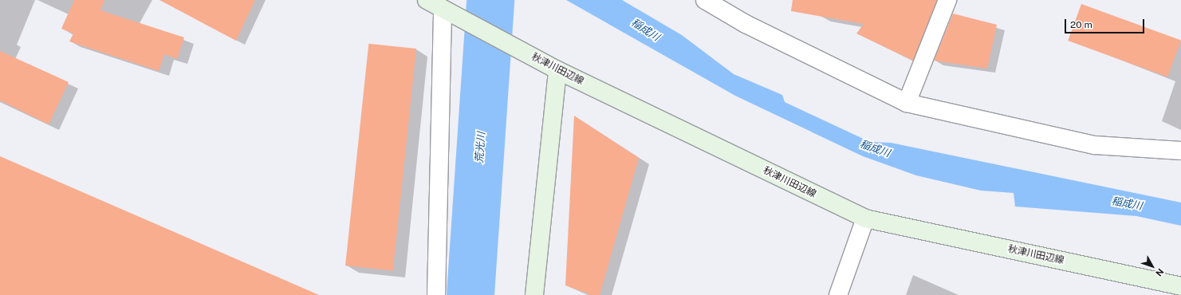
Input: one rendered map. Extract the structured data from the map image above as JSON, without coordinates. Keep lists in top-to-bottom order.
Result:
{
  "streets": {
    "main road": ["秋津川田辺線"]
  },
  "water": ["稲成川", "荒光川"],
  "scale_bar": "20 m",
  "north": "bottom right"
}
